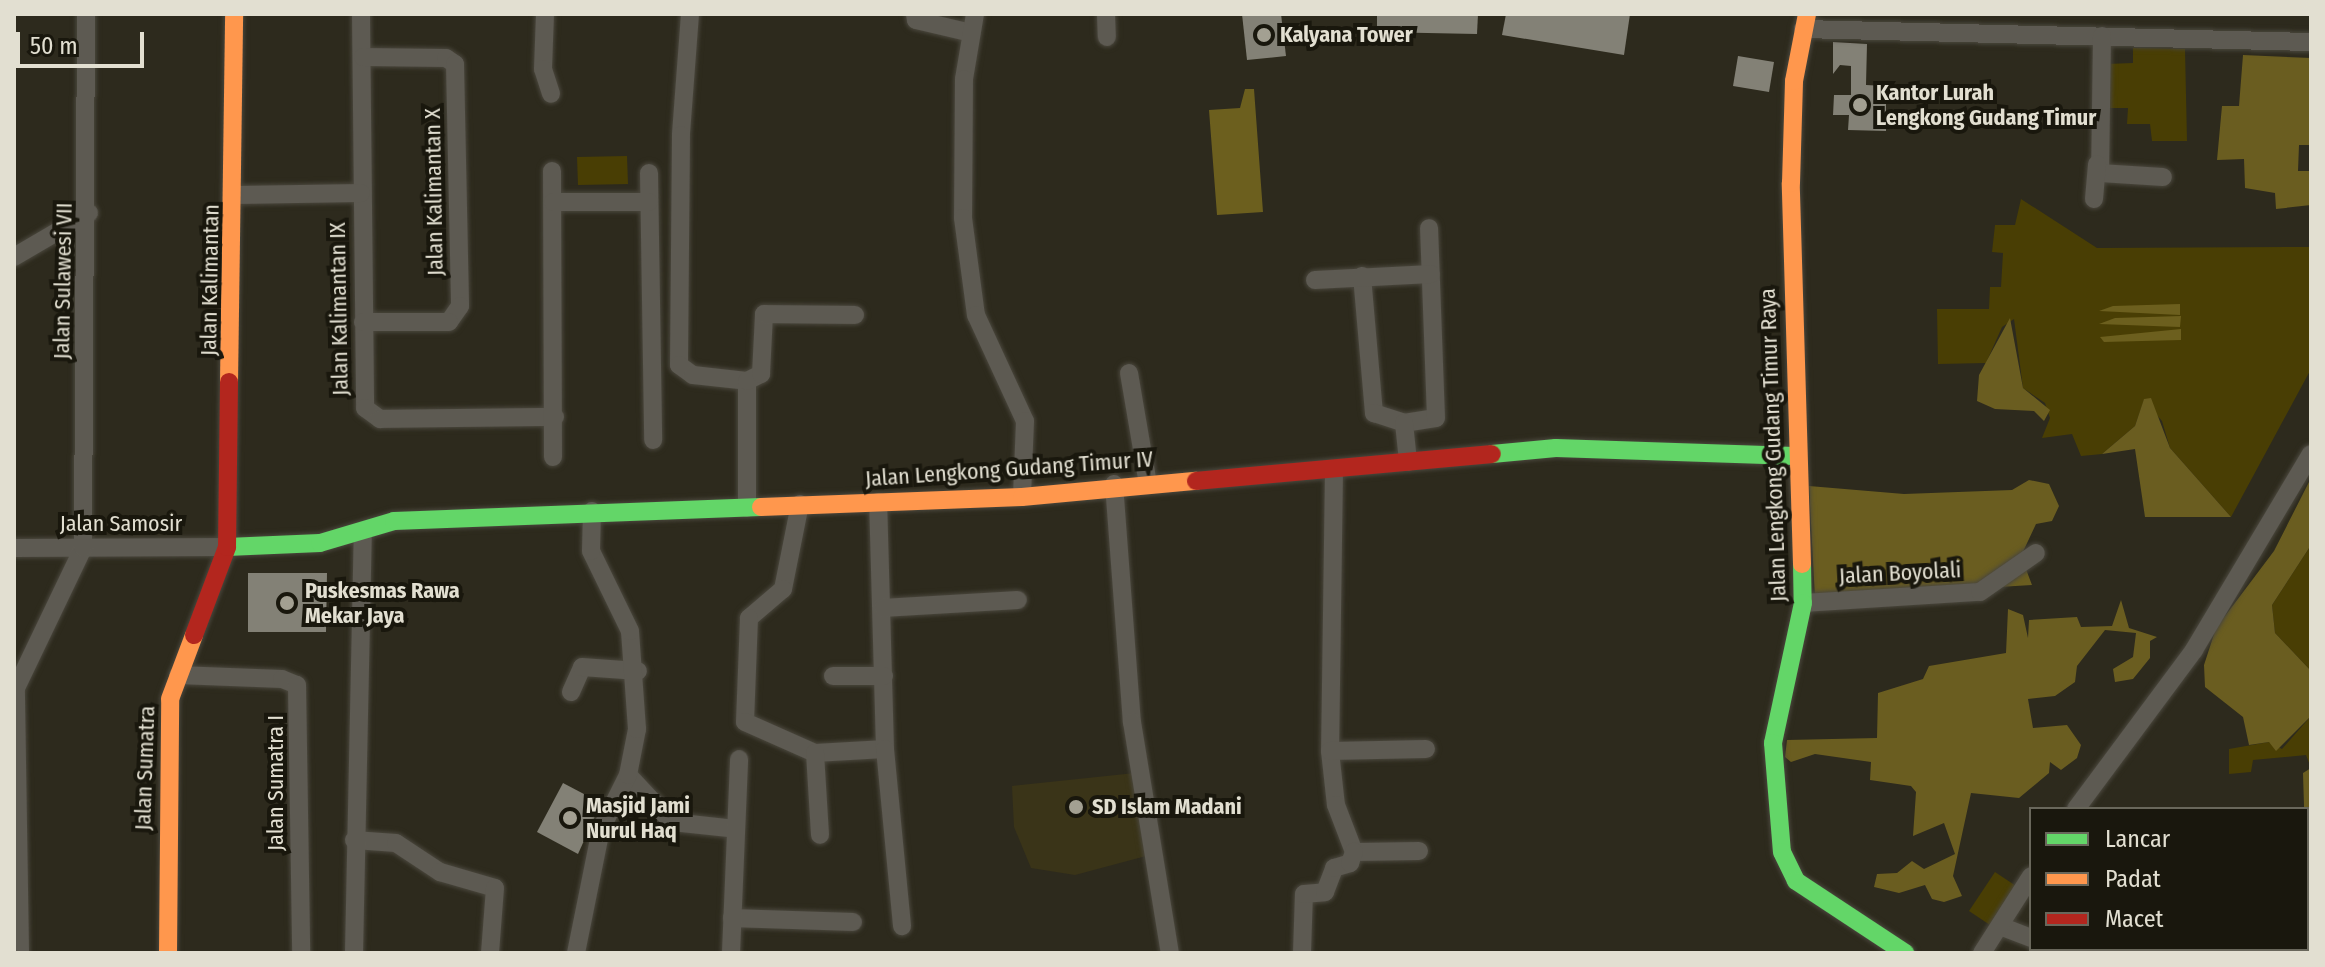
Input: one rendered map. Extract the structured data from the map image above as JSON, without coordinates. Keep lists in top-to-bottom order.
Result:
{
  "streets": {
    "street": [
      "Jalan Kalimantan X",
      "Jalan Kalimantan",
      "Jalan Sulawesi VII",
      "Jalan Kalimantan IX",
      "Jalan Lengkong Gudang Timur Raya",
      "Jalan Lengkong Gudang Timur IV",
      "Jalan Samosir",
      "Jalan Boyolali",
      "Jalan Sumatra",
      "Jalan Sumatra I"
    ]
  },
  "crossings": [
    ["Jalan Kalimantan X", "Jalan Kalimantan IX"],
    ["Jalan Kalimantan", "Jalan Lengkong Gudang Timur IV"],
    ["Jalan Kalimantan", "Jalan Samosir"],
    ["Jalan Kalimantan", "Jalan Sumatra"],
    ["Jalan Sulawesi VII", "Jalan Samosir"],
    ["Jalan Lengkong Gudang Timur Raya", "Jalan Lengkong Gudang Timur IV"],
    ["Jalan Lengkong Gudang Timur Raya", "Jalan Boyolali"],
    ["Jalan Lengkong Gudang Timur IV", "Jalan Samosir"],
    ["Jalan Lengkong Gudang Timur IV", "Jalan Sumatra"],
    ["Jalan Samosir", "Jalan Sumatra"],
    ["Jalan Sumatra", "Jalan Sumatra I"]
  ],
  "places": [
    "Kalyana Tower",
    "Kantor Lurah Lengkong Gudang Timur",
    "Puskesmas Rawa Mekar Jaya",
    "SD Islam Madani",
    "Masjid Jami Nurul Haq"
  ],
  "legend": ["Lancar", "Padat", "Macet"],
  "scale_bar": "50 m"
}
